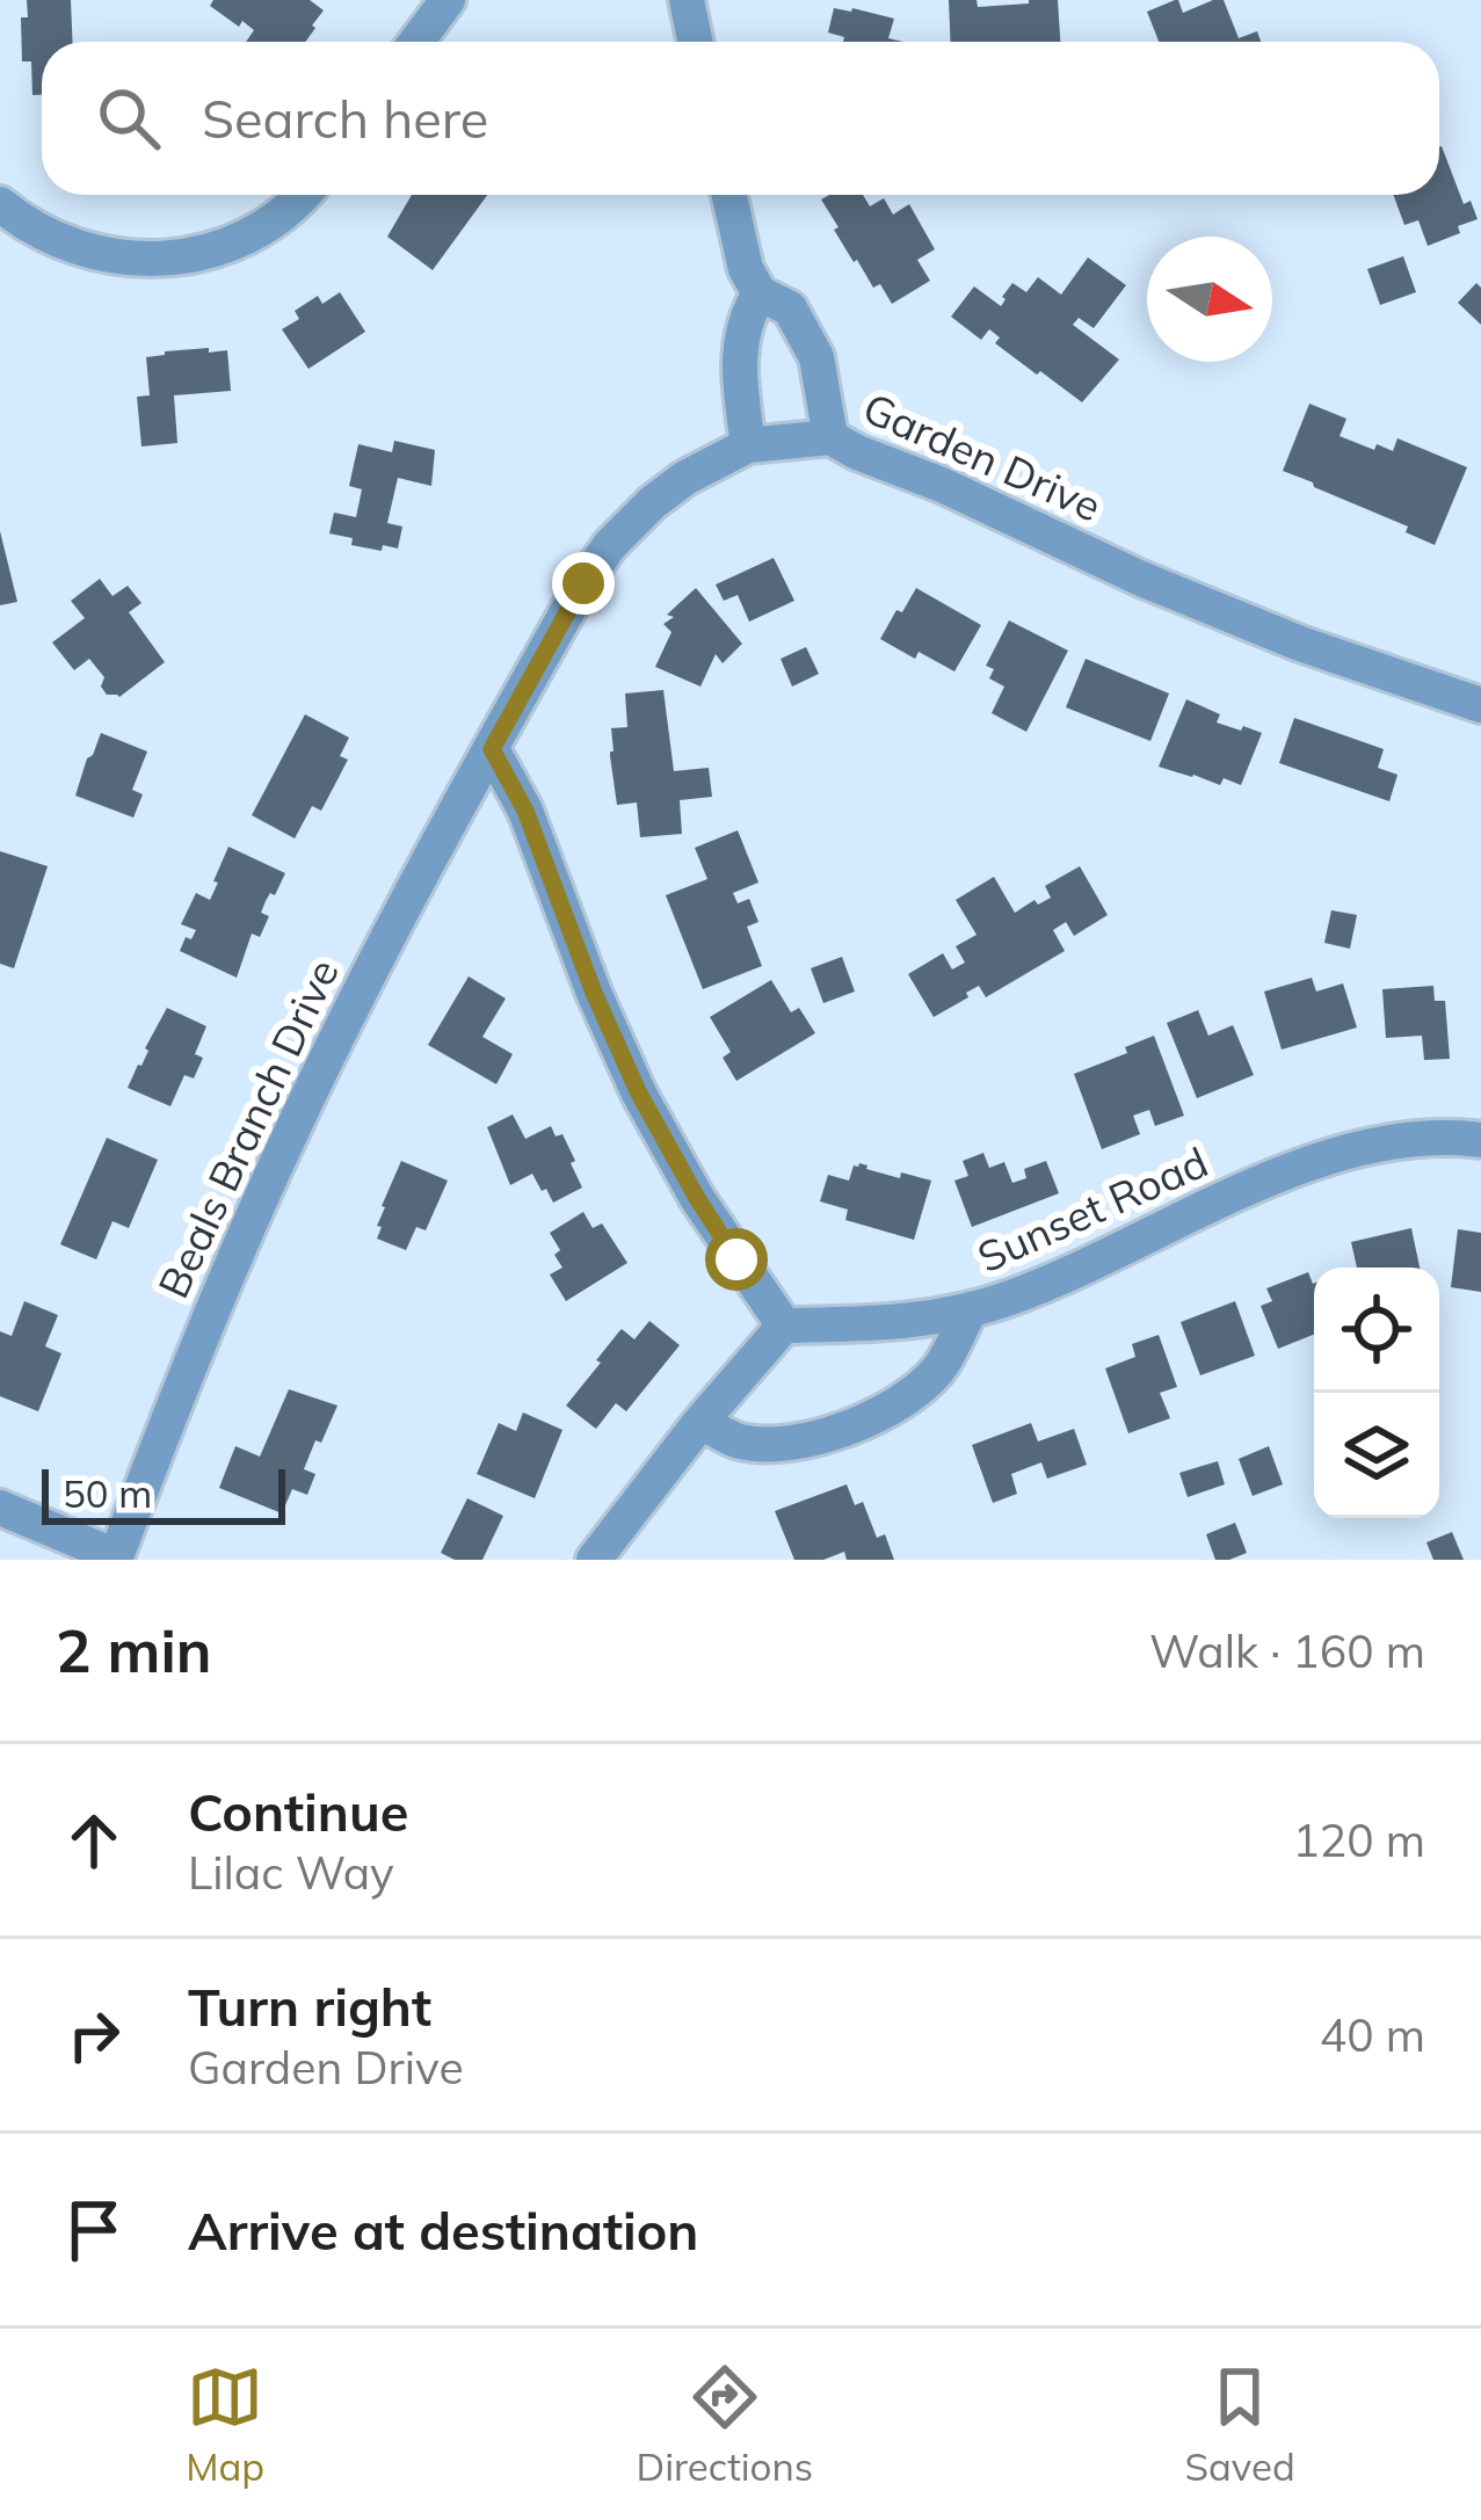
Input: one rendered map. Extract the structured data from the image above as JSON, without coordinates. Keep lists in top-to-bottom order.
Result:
{
  "streets": {
    "street": ["Garden Drive", "Beals Branch Drive", "Sunset Road"]
  },
  "crossings": [
    ["Garden Drive", "Beals Branch Drive"]
  ],
  "scale_bar": "50 m",
  "north": "right",
  "page": {
    "search": "Search here",
    "scale": "50 m",
    "heading": ["2 min", "Walk · 160 m"],
    "list": [
      ["Continue", "Lilac Way", "120 m"],
      ["Turn right", "Garden Drive", "40 m"],
      "Arrive at destination"
    ],
    "nav": ["Map", "Directions", "Saved"]
  }
}
